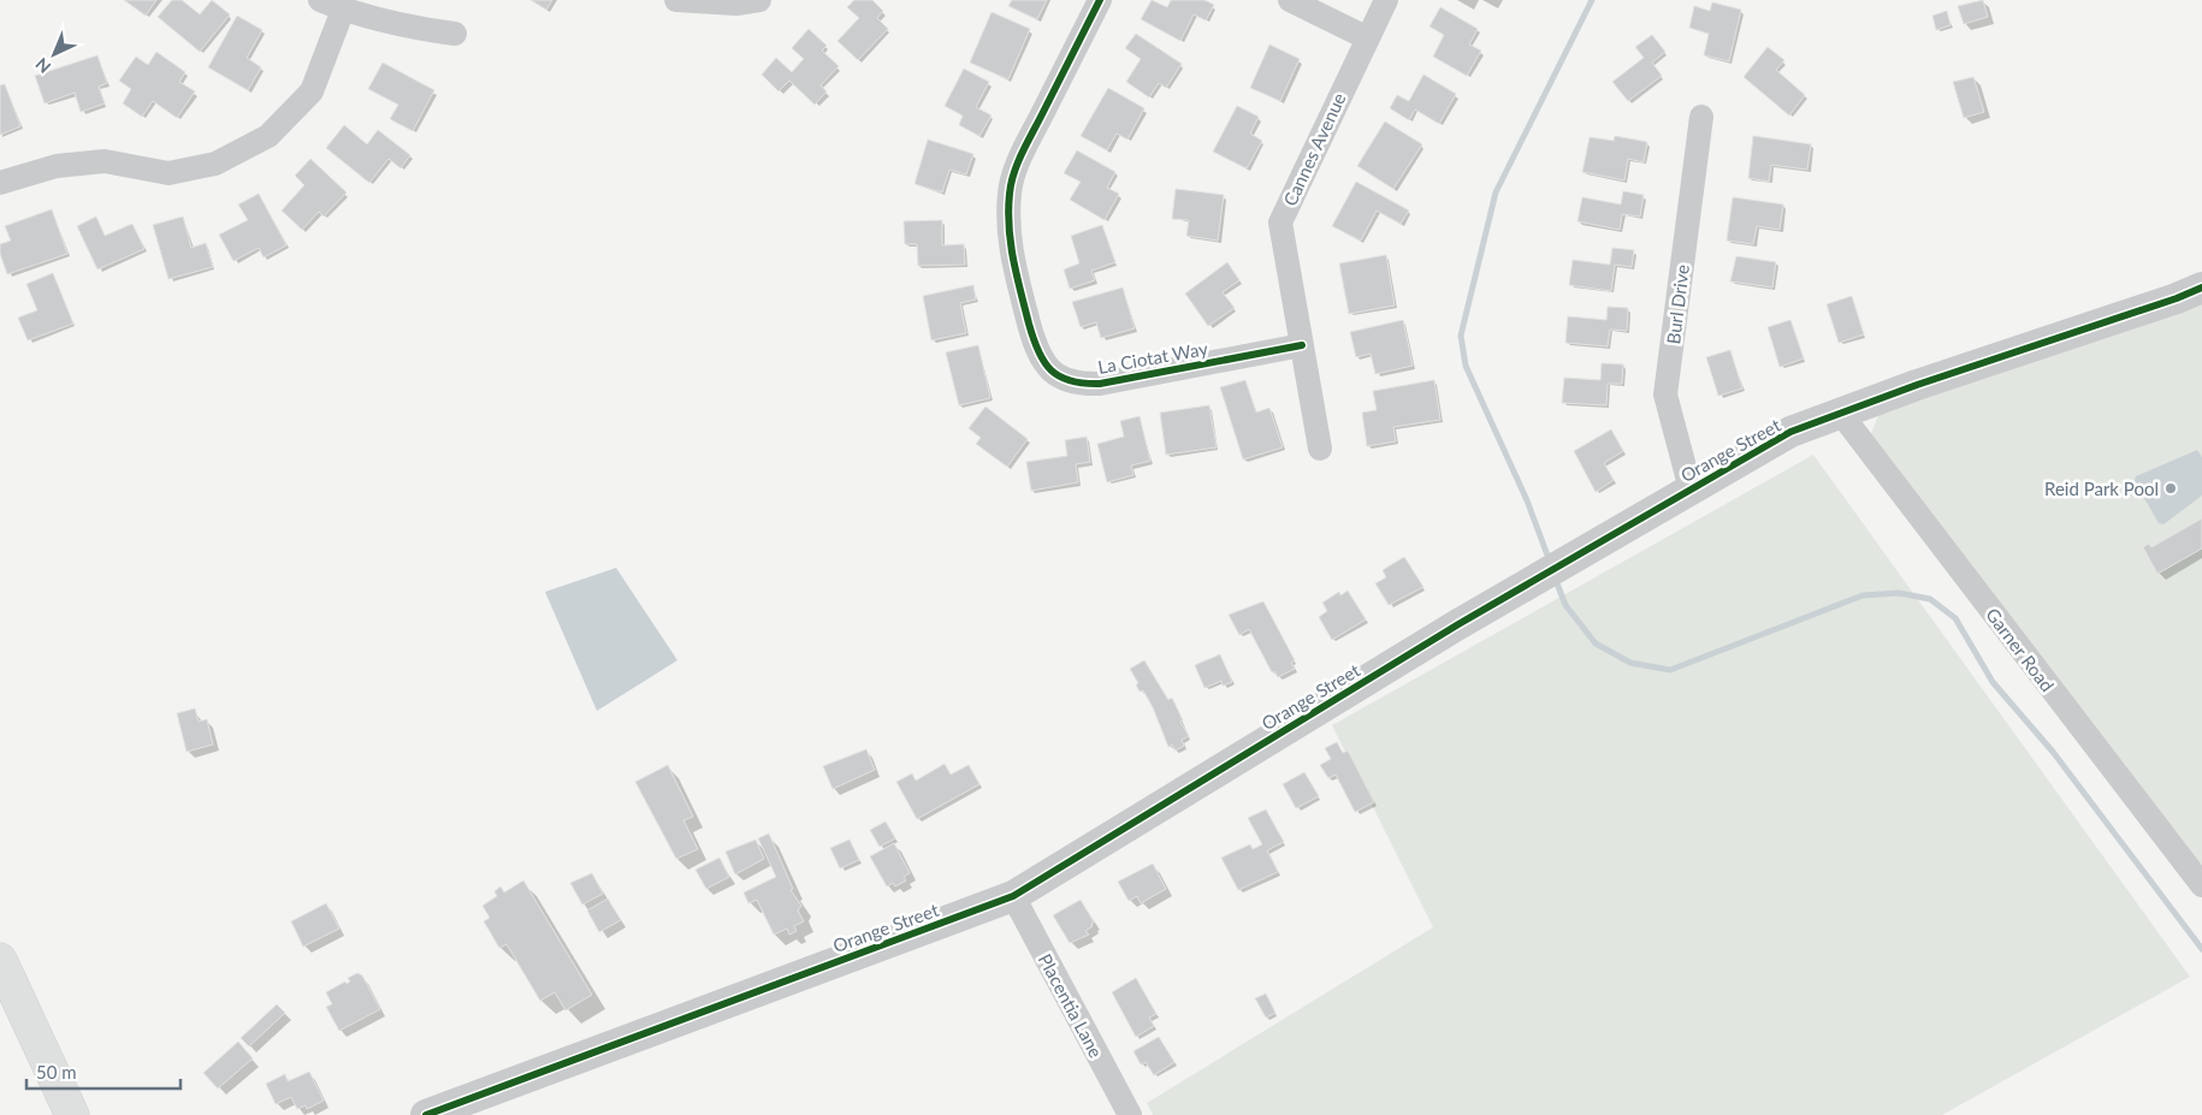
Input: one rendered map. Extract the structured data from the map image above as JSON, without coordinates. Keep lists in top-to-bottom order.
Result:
{
  "streets": {
    "street": [
      "Cannes Avenue",
      "Burl Drive",
      "La Ciotat Way",
      "Orange Street",
      "Garner Road",
      "Placentia Lane"
    ]
  },
  "crossings": [
    ["Cannes Avenue", "La Ciotat Way"],
    ["Burl Drive", "Orange Street"],
    ["Orange Street", "Garner Road"],
    ["Orange Street", "Placentia Lane"]
  ],
  "places": ["Reid Park Pool"],
  "scale_bar": "50 m",
  "north": "bottom left"
}
